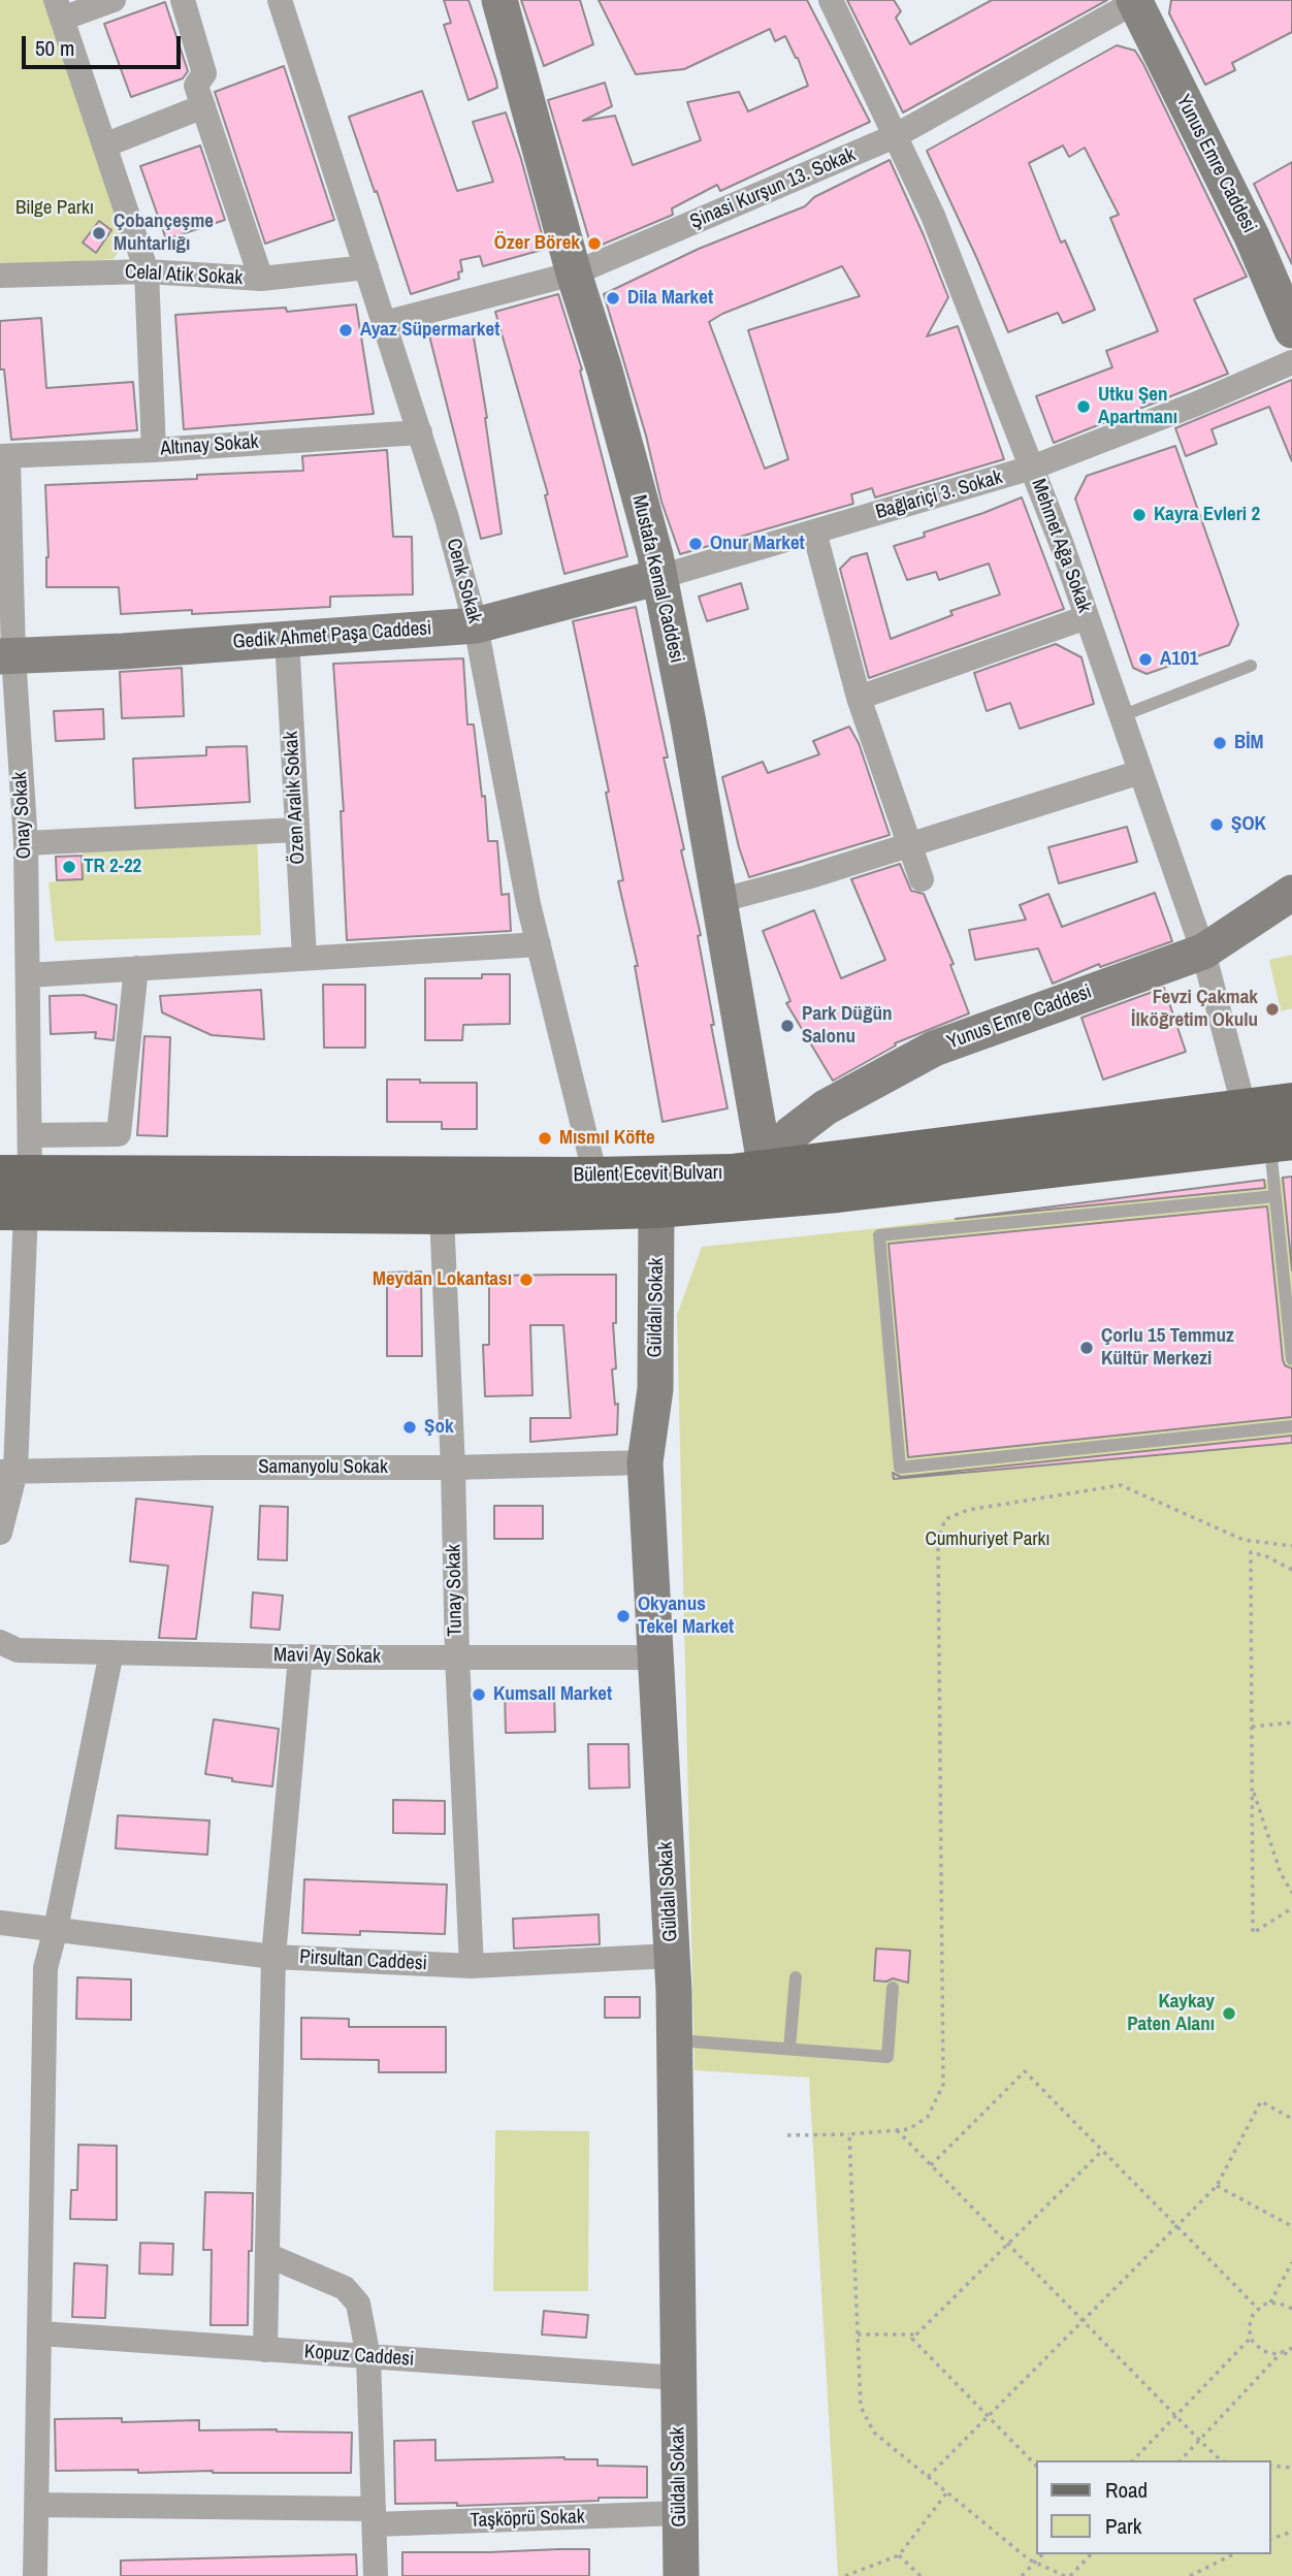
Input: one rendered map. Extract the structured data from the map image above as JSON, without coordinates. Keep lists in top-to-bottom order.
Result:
{
  "streets": {
    "main road": ["Bülent Ecevit Bulvarı"],
    "street": [
      "Yunus Emre Caddesi",
      "Şinasi Kurşun 13. Sokak",
      "Celal Atik Sokak",
      "Altınay Sokak",
      "Bağlariçi 3. Sokak",
      "Mehmet Ağa Sokak",
      "Mustafa Kemal Caddesi",
      "Cenk Sokak",
      "Gedik Ahmet Paşa Caddesi",
      "Özen Aralık Sokak",
      "Onay Sokak",
      "Güldalı Sokak",
      "Samanyolu Sokak",
      "Tunay Sokak",
      "Mavi Ay Sokak",
      "Pirsultan Caddesi",
      "Kopuz Caddesi",
      "Taşköprü Sokak"
    ]
  },
  "crossings": [
    ["Yunus Emre Caddesi", "Şinasi Kurşun 13. Sokak"],
    ["Yunus Emre Caddesi", "Mehmet Ağa Sokak"],
    ["Yunus Emre Caddesi", "Mustafa Kemal Caddesi"],
    ["Yunus Emre Caddesi", "Bülent Ecevit Bulvarı"],
    ["Şinasi Kurşun 13. Sokak", "Mehmet Ağa Sokak"],
    ["Şinasi Kurşun 13. Sokak", "Mustafa Kemal Caddesi"],
    ["Şinasi Kurşun 13. Sokak", "Cenk Sokak"],
    ["Celal Atik Sokak", "Cenk Sokak"],
    ["Altınay Sokak", "Cenk Sokak"],
    ["Altınay Sokak", "Onay Sokak"],
    ["Bağlariçi 3. Sokak", "Mehmet Ağa Sokak"],
    ["Bağlariçi 3. Sokak", "Mustafa Kemal Caddesi"],
    ["Bağlariçi 3. Sokak", "Gedik Ahmet Paşa Caddesi"],
    ["Mehmet Ağa Sokak", "Bülent Ecevit Bulvarı"],
    ["Mustafa Kemal Caddesi", "Gedik Ahmet Paşa Caddesi"],
    ["Mustafa Kemal Caddesi", "Bülent Ecevit Bulvarı"],
    ["Cenk Sokak", "Gedik Ahmet Paşa Caddesi"],
    ["Cenk Sokak", "Bülent Ecevit Bulvarı"],
    ["Gedik Ahmet Paşa Caddesi", "Özen Aralık Sokak"],
    ["Gedik Ahmet Paşa Caddesi", "Onay Sokak"],
    ["Onay Sokak", "Bülent Ecevit Bulvarı"],
    ["Onay Sokak", "Samanyolu Sokak"],
    ["Bülent Ecevit Bulvarı", "Tunay Sokak"],
    ["Güldalı Sokak", "Samanyolu Sokak"],
    ["Güldalı Sokak", "Mavi Ay Sokak"],
    ["Güldalı Sokak", "Pirsultan Caddesi"],
    ["Güldalı Sokak", "Kopuz Caddesi"],
    ["Güldalı Sokak", "Taşköprü Sokak"],
    ["Samanyolu Sokak", "Tunay Sokak"],
    ["Tunay Sokak", "Mavi Ay Sokak"],
    ["Tunay Sokak", "Pirsultan Caddesi"]
  ],
  "parks": ["Bilge Parkı", "Cumhuriyet Parkı"],
  "places": [
    "Çobançeşme Muhtarlığı",
    "Özer Börek",
    "Dila Market",
    "Ayaz Süpermarket",
    "Utku Şen Apartmanı",
    "Kayra Evleri 2",
    "Onur Market",
    "A101",
    "BİM",
    "ŞOK",
    "TR 2-22",
    "Fevzi Çakmak İlköğretim Okulu",
    "Park Düğün Salonu",
    "Mısmıl Köfte",
    "Meydan Lokantası",
    "Çorlu 15 Temmuz Kültür Merkezi",
    "Şok",
    "Okyanus Tekel Market",
    "Kumsall Market",
    "Kaykay Paten Alanı"
  ],
  "legend": ["Road", "Park"],
  "scale_bar": "50 m"
}
